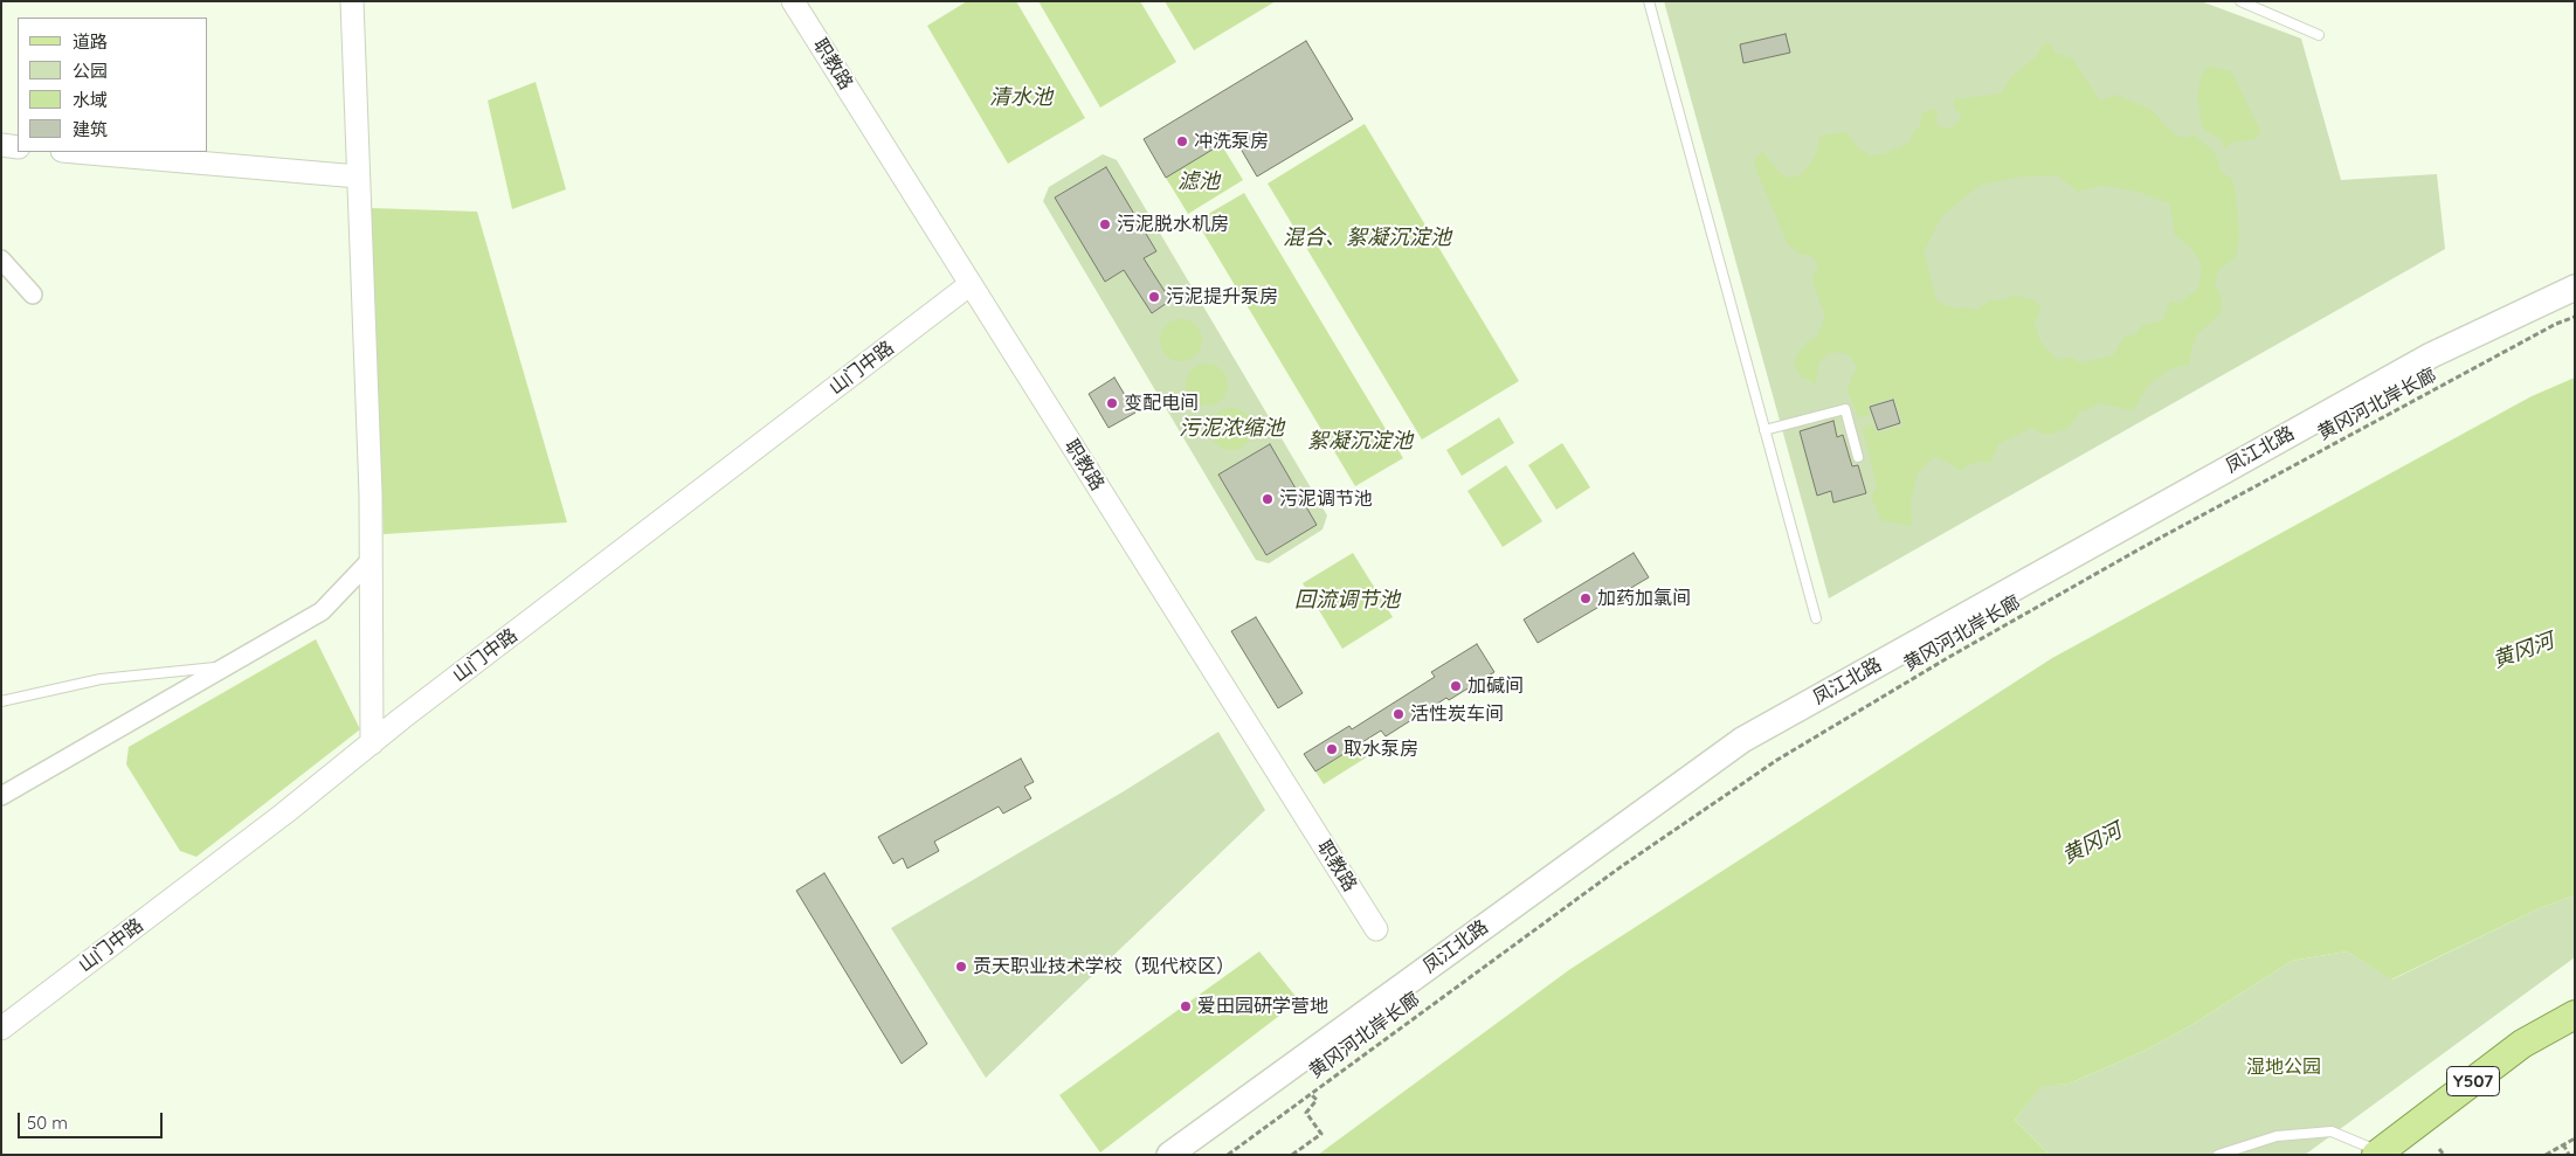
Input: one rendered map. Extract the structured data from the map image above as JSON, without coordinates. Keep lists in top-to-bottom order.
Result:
{
  "streets": {
    "main road": ["凤江北路", "Y507"],
    "street": ["职教路", "山门中路"],
    "path": ["黄冈河北岸长廊"]
  },
  "crossings": [
    ["职教路", "山门中路"]
  ],
  "water": [
    "清水池",
    "滤池",
    "混合、絮凝沉淀池",
    "污泥浓缩池",
    "絮凝沉淀池",
    "回流调节池",
    "黄冈河"
  ],
  "parks": ["湿地公园"],
  "places": [
    "冲洗泵房",
    "污泥脱水机房",
    "污泥提升泵房",
    "变配电间",
    "污泥调节池",
    "加药加氯间",
    "加碱间",
    "活性炭车间",
    "取水泵房",
    "贡天职业技术学校（现代校区）",
    "爱田园研学营地"
  ],
  "legend": [
    "道路",
    "公园",
    "水域",
    "建筑"
  ],
  "scale_bar": "50 m"
}
